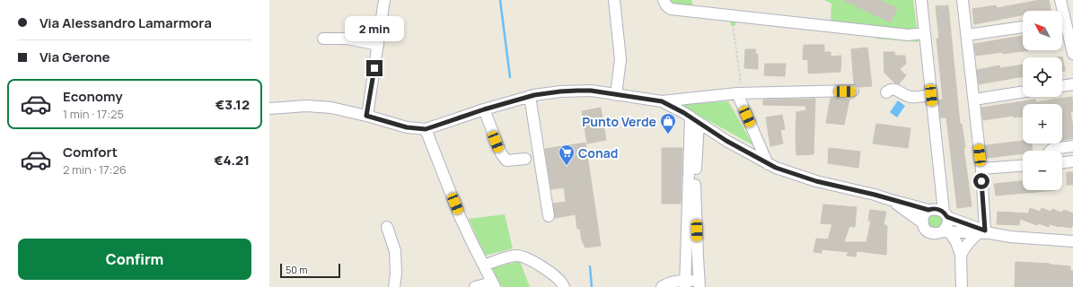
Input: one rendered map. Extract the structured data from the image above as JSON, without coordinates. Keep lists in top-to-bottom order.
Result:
{
  "places": {
    "shop": ["Punto Verde"],
    "supermarket": ["Conad"]
  },
  "scale_bar": "50 m",
  "north": "top left",
  "page": {
    "banner": ["Via Alessandro Lamarmora", "Via Gerone"],
    "map_buttons": ["+", "−"],
    "bubble": "2 min",
    "list": [
      {
        "name": "Economy",
        "note": "1 min · 17:25",
        "value": "€3.12"
      },
      {
        "name": "Comfort",
        "note": "2 min · 17:26",
        "value": "€4.21"
      }
    ],
    "buttons": "Confirm",
    "scale": "50 m"
  }
}
